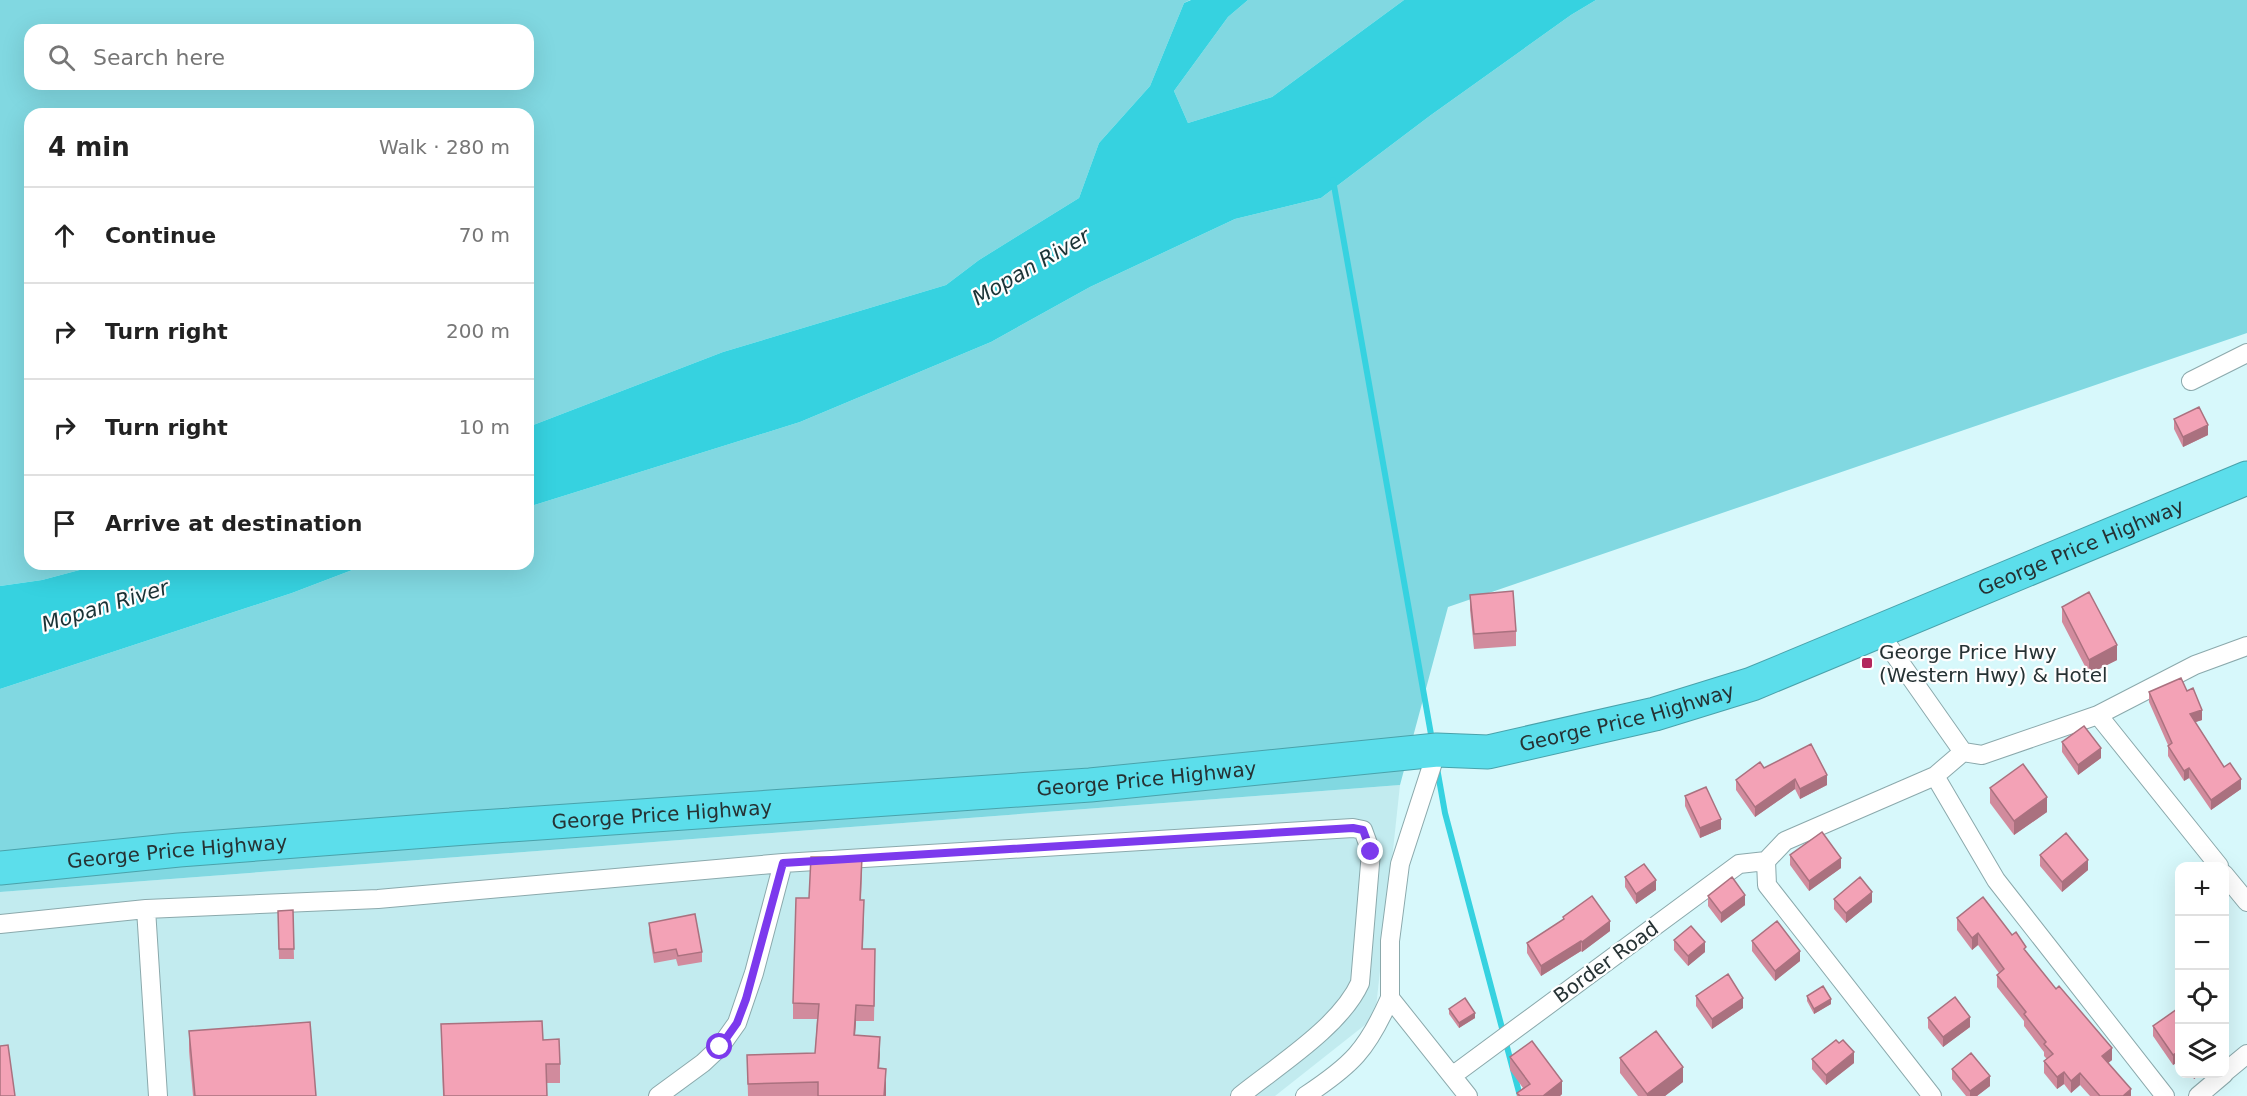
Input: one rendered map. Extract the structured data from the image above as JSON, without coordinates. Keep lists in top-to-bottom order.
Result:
{
  "streets": {
    "highway": ["George Price Highway"],
    "street": ["Border Road"]
  },
  "water": ["Mopan River"],
  "places": {
    "transit": ["George Price Hwy (Western Hwy) & Hotel"]
  },
  "page": {
    "search": "Search here",
    "heading": ["4 min", "Walk · 280 m"],
    "list": [
      ["Continue", "70 m"],
      ["Turn right", "200 m"],
      ["Turn right", "10 m"],
      "Arrive at destination"
    ],
    "map_buttons": ["+", "−"]
  }
}
